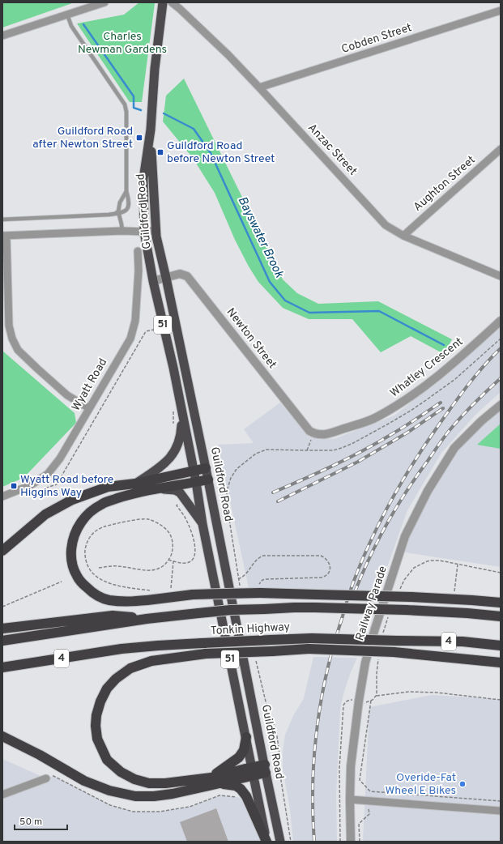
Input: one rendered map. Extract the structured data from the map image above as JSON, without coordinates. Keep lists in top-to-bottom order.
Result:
{
  "streets": {
    "highway": [
      "Guildford Road",
      "51",
      "Tonkin Highway",
      "4"
    ],
    "street": [
      "Cobden Street",
      "Anzac Street",
      "Aughton Street",
      "Newton Street",
      "Whatley Crescent",
      "Wyatt Road",
      "Railway Parade"
    ]
  },
  "crossings": [
    ["Cobden Street", "Anzac Street"],
    ["Anzac Street", "Aughton Street"],
    ["Guildford Road", "Newton Street"],
    ["Newton Street", "Whatley Crescent"]
  ],
  "water": ["Bayswater Brook"],
  "parks": ["Charles Newman Gardens"],
  "places": {
    "transit": ["Guildford Road after Newton Street", "Guildford Road before Newton Street", "Wyatt Road before Higgins Way"],
    "other": ["Overide-Fat Wheel E Bikes"]
  },
  "scale_bar": "50 m"
}
